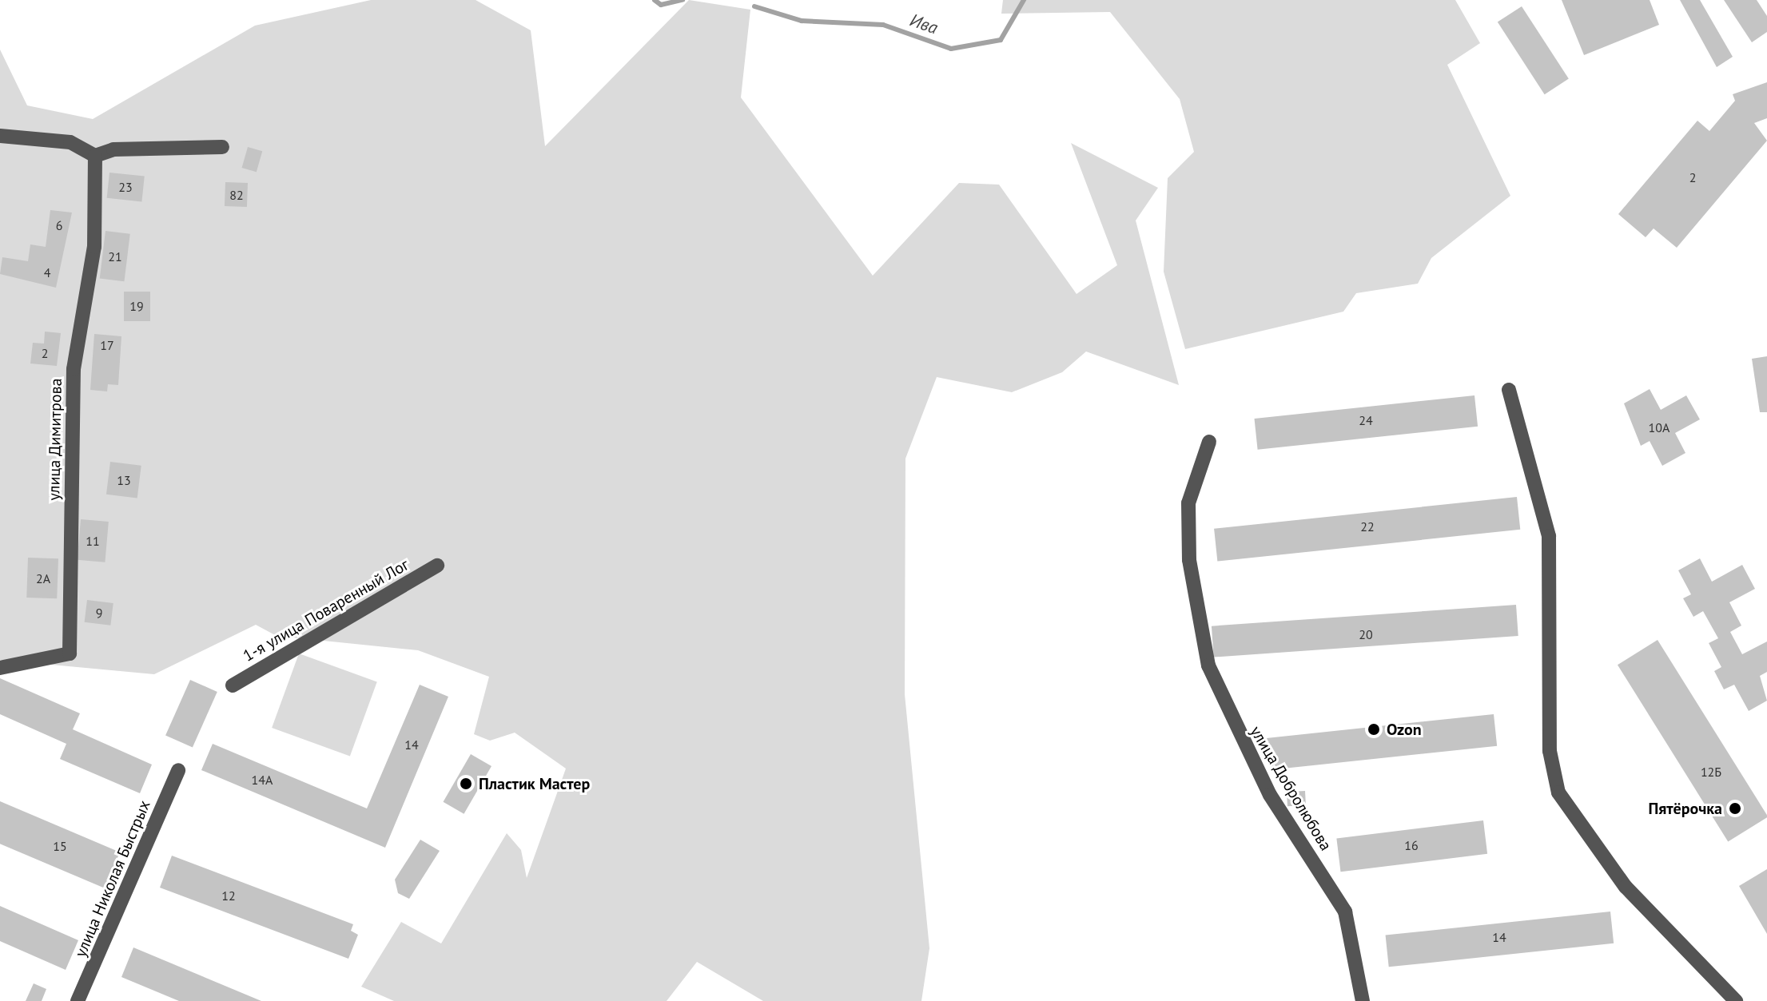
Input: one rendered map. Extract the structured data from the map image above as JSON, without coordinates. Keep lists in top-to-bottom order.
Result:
{
  "streets": {
    "street": [
      "улица Димитрова",
      "1-я улица Поваренный Лог",
      "улица Добролюбова",
      "улица Николая Быстрых"
    ]
  },
  "water": ["Ива"],
  "places": ["Ozon", "Пластик Мастер", "Пятёрочка"],
  "house_numbers": [
    "2",
    "23",
    "82",
    "6",
    "21",
    "4",
    "19",
    "17",
    "2",
    "24",
    "10А",
    "13",
    "22",
    "11",
    "2А",
    "9",
    "20",
    "14",
    "12Б",
    "14А",
    "16",
    "15",
    "12",
    "14"
  ]
}
